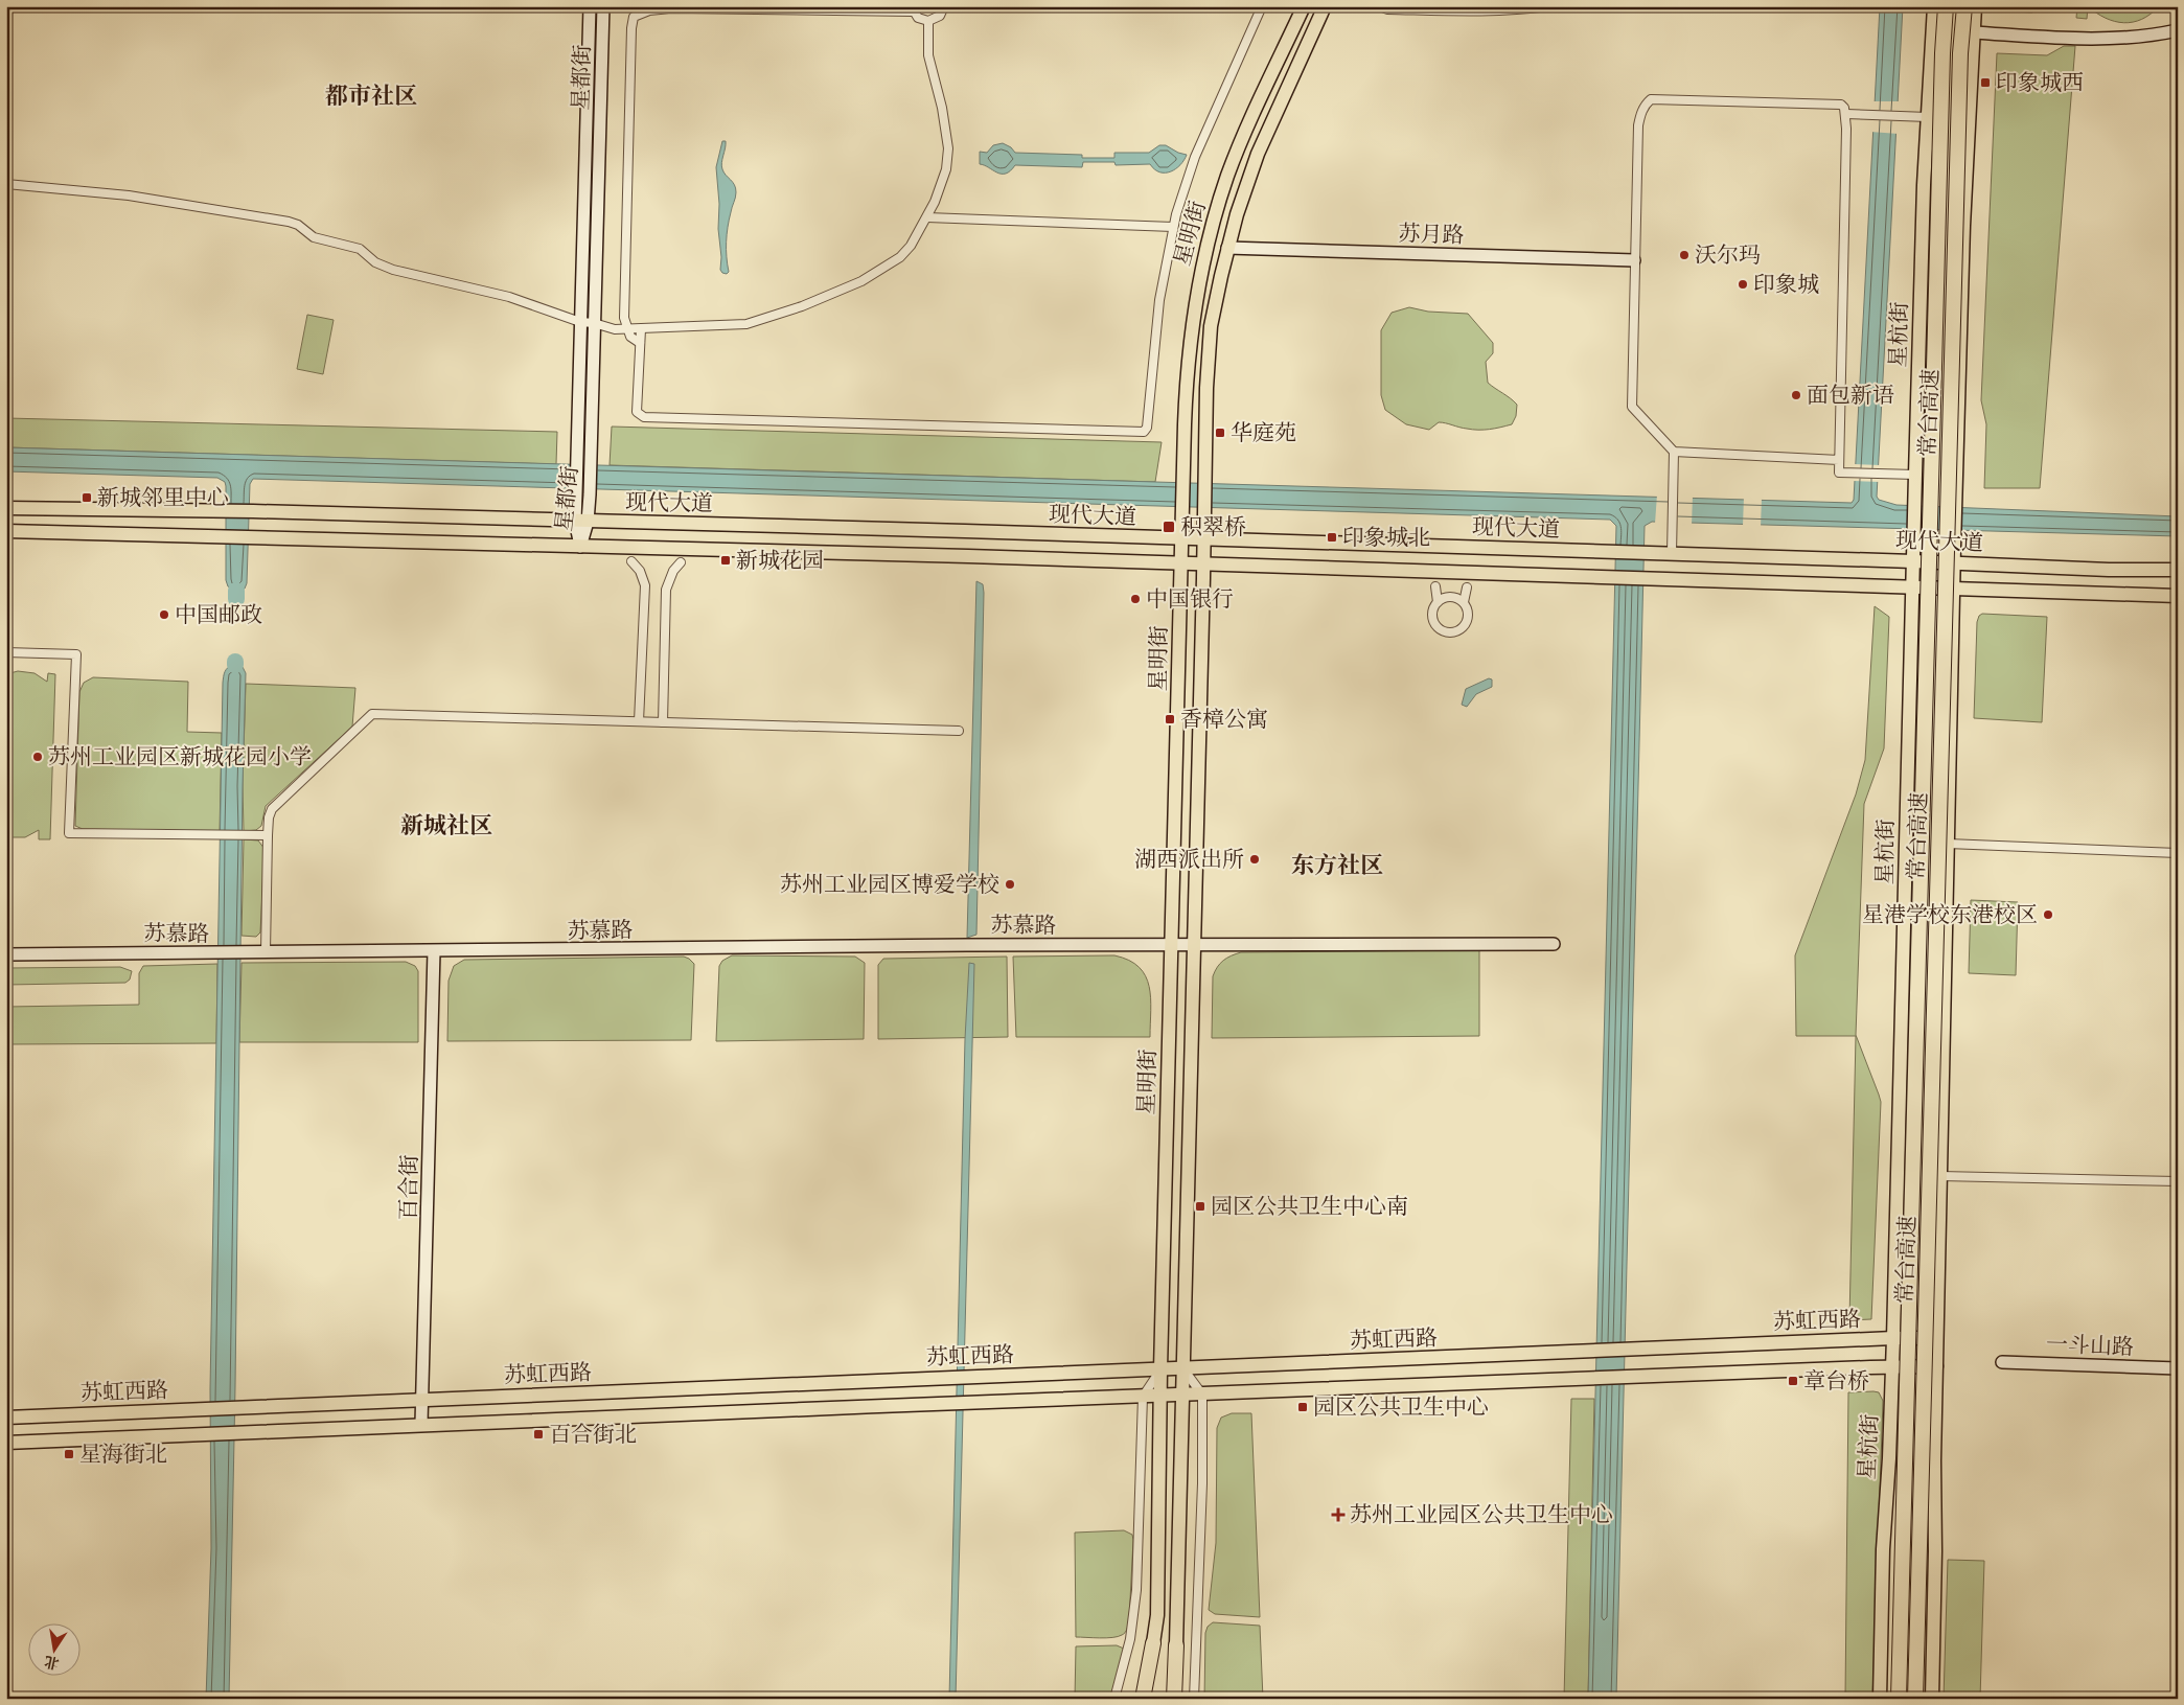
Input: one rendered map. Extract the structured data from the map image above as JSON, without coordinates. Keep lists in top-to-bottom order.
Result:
{
  "streets": {
    "highway": ["常台高速"],
    "main road": [
      "星都街",
      "星明街",
      "苏月路",
      "星杭街",
      "现代大道",
      "苏慕路",
      "百合街",
      "苏虹西路",
      "一斗山路"
    ]
  },
  "crossings": [
    ["星都街", "现代大道"],
    ["星明街", "苏月路"],
    ["星明街", "现代大道"],
    ["星明街", "苏慕路"],
    ["星明街", "苏虹西路"],
    ["星杭街", "现代大道"],
    ["星杭街", "苏虹西路"],
    ["苏慕路", "百合街"],
    ["百合街", "苏虹西路"]
  ],
  "districts": ["都市社区", "新城社区", "东方社区"],
  "places": {
    "transit": [
      "印象城西",
      "华庭苑",
      "新城邻里中心",
      "积翠桥",
      "印象城北",
      "新城花园",
      "香樟公寓",
      "园区公共卫生中心南",
      "章台桥",
      "园区公共卫生中心",
      "百合街北",
      "星海街北"
    ],
    "other": [
      "沃尔玛",
      "印象城",
      "面包新语",
      "中国银行",
      "中国邮政",
      "苏州工业园区新城花园小学",
      "湖西派出所",
      "苏州工业园区博爱学校",
      "星港学校东港校区"
    ],
    "health": ["苏州工业园区公共卫生中心"]
  },
  "north": "bottom"
}
